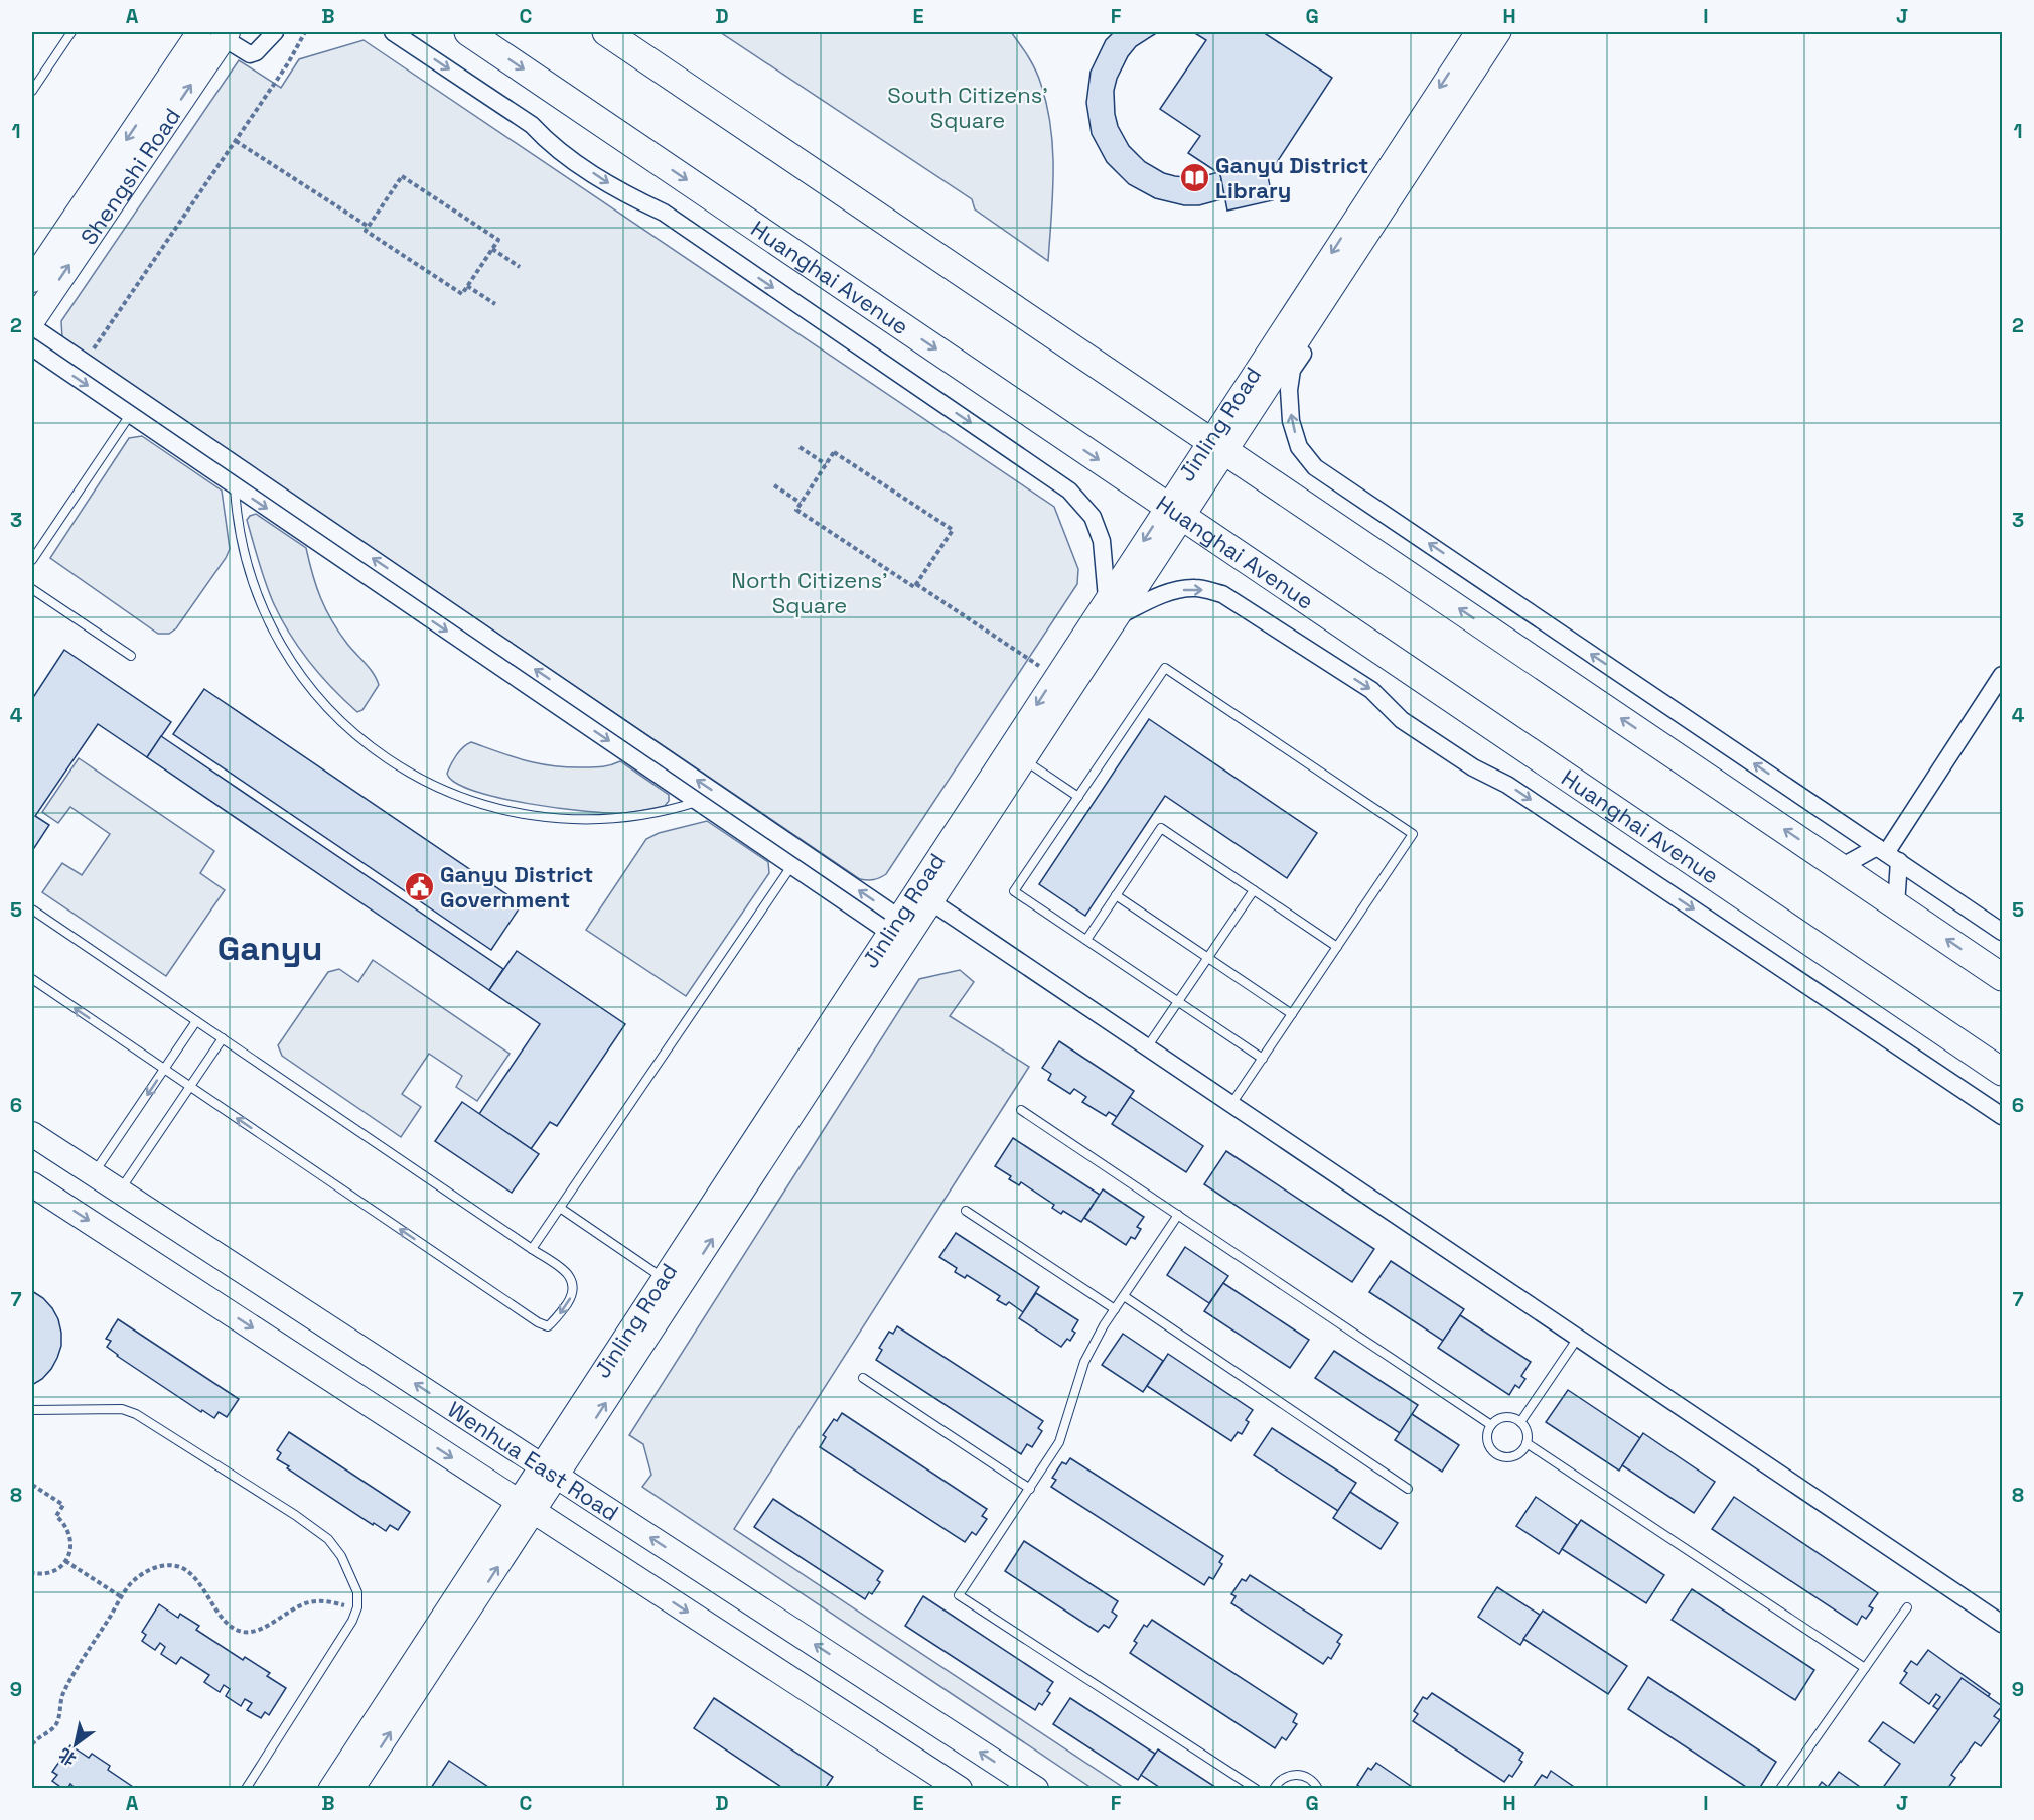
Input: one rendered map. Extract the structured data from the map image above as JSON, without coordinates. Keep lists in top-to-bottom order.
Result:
{
  "streets": {
    "main road": ["Shengshi Road", "Huanghai Avenue", "Wenhua East Road"],
    "street": ["Jinling Road"]
  },
  "crossings": [
    ["Huanghai Avenue", "Jinling Road"],
    ["Jinling Road", "Wenhua East Road"]
  ],
  "districts": ["Ganyu"],
  "parks": ["South Citizens' Square", "North Citizens' Square"],
  "places": {
    "library": ["Ganyu District Library"],
    "public building": ["Ganyu District Government"]
  },
  "north": "bottom left",
  "grid": {
    "columns": [
      "A",
      "B",
      "C",
      "D",
      "E",
      "F",
      "G",
      "H",
      "I",
      "J"
    ],
    "rows": [
      "1",
      "2",
      "3",
      "4",
      "5",
      "6",
      "7",
      "8",
      "9"
    ]
  }
}
